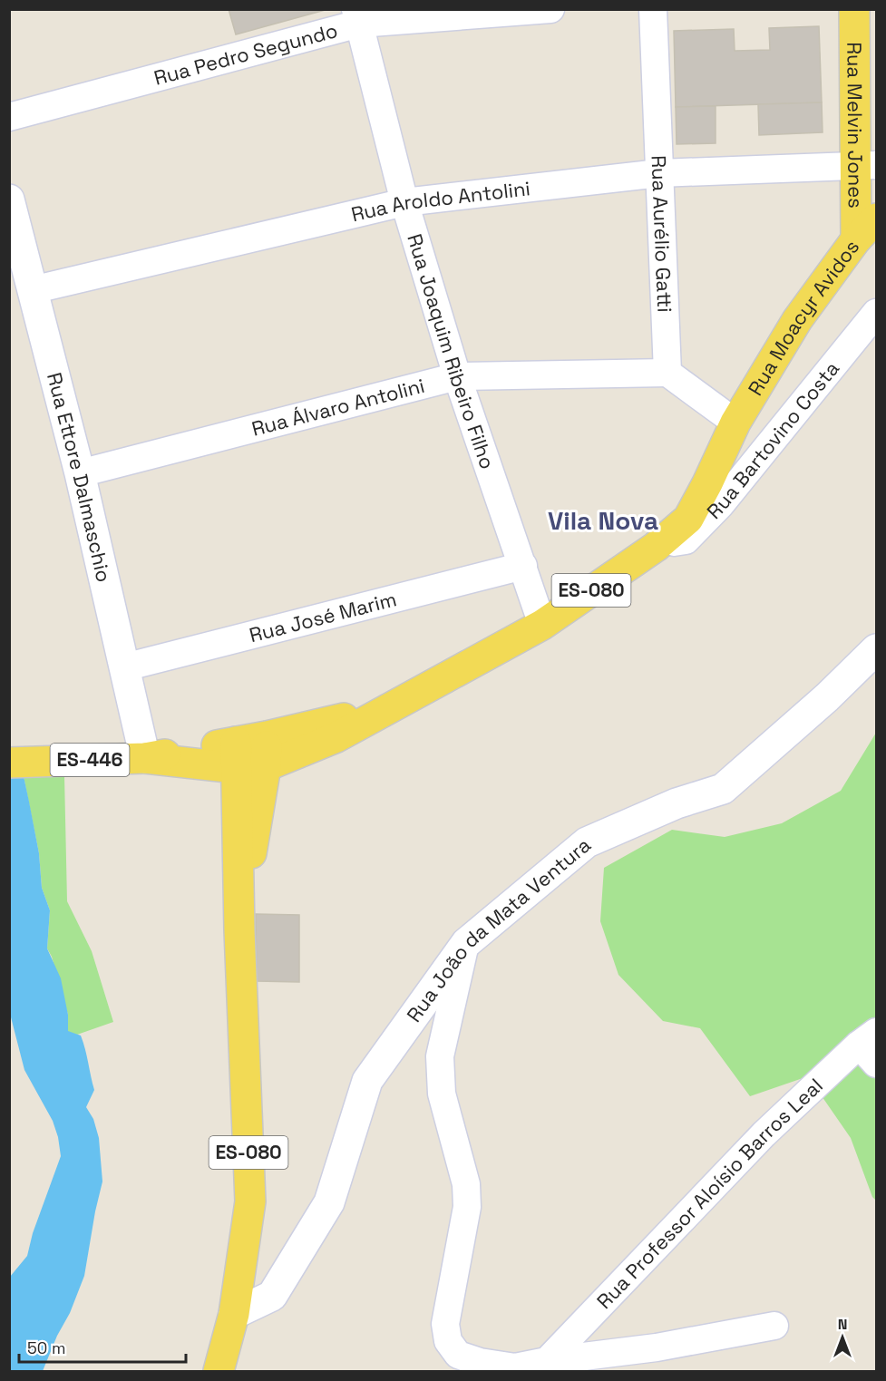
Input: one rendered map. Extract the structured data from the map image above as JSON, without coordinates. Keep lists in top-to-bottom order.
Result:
{
  "streets": {
    "main road": [
      "Rua Melvin Jones",
      "Rua Moacyr Avidos",
      "ES-080",
      "ES-446"
    ],
    "street": [
      "Rua Pedro Segundo",
      "Rua Aroldo Antolini",
      "Rua Aurélio Gatti",
      "Rua Joaquim Ribeiro Filho",
      "Rua Álvaro Antolini",
      "Rua Bartovino Costa",
      "Rua Ettore Dalmaschio",
      "Rua José Marim",
      "Rua João da Mata Ventura",
      "Rua Professor Aloísio Barros Leal"
    ]
  },
  "crossings": [
    ["Rua Pedro Segundo", "Rua Joaquim Ribeiro Filho"],
    ["Rua Melvin Jones", "Rua Aroldo Antolini"],
    ["Rua Melvin Jones", "Rua Moacyr Avidos"],
    ["Rua Aroldo Antolini", "Rua Aurélio Gatti"],
    ["Rua Aroldo Antolini", "Rua Joaquim Ribeiro Filho"],
    ["Rua Aroldo Antolini", "Rua Ettore Dalmaschio"],
    ["Rua Aurélio Gatti", "Rua Álvaro Antolini"],
    ["Rua Moacyr Avidos", "ES-080"],
    ["Rua Joaquim Ribeiro Filho", "Rua Álvaro Antolini"],
    ["Rua Joaquim Ribeiro Filho", "ES-080"],
    ["Rua Joaquim Ribeiro Filho", "Rua José Marim"],
    ["Rua Álvaro Antolini", "Rua Ettore Dalmaschio"],
    ["Rua Bartovino Costa", "ES-080"],
    ["Rua Ettore Dalmaschio", "Rua José Marim"],
    ["Rua Ettore Dalmaschio", "ES-446"],
    ["ES-080", "ES-446"],
    ["ES-080", "Rua João da Mata Ventura"]
  ],
  "districts": ["Vila Nova"],
  "scale_bar": "50 m",
  "north": "top"
}
